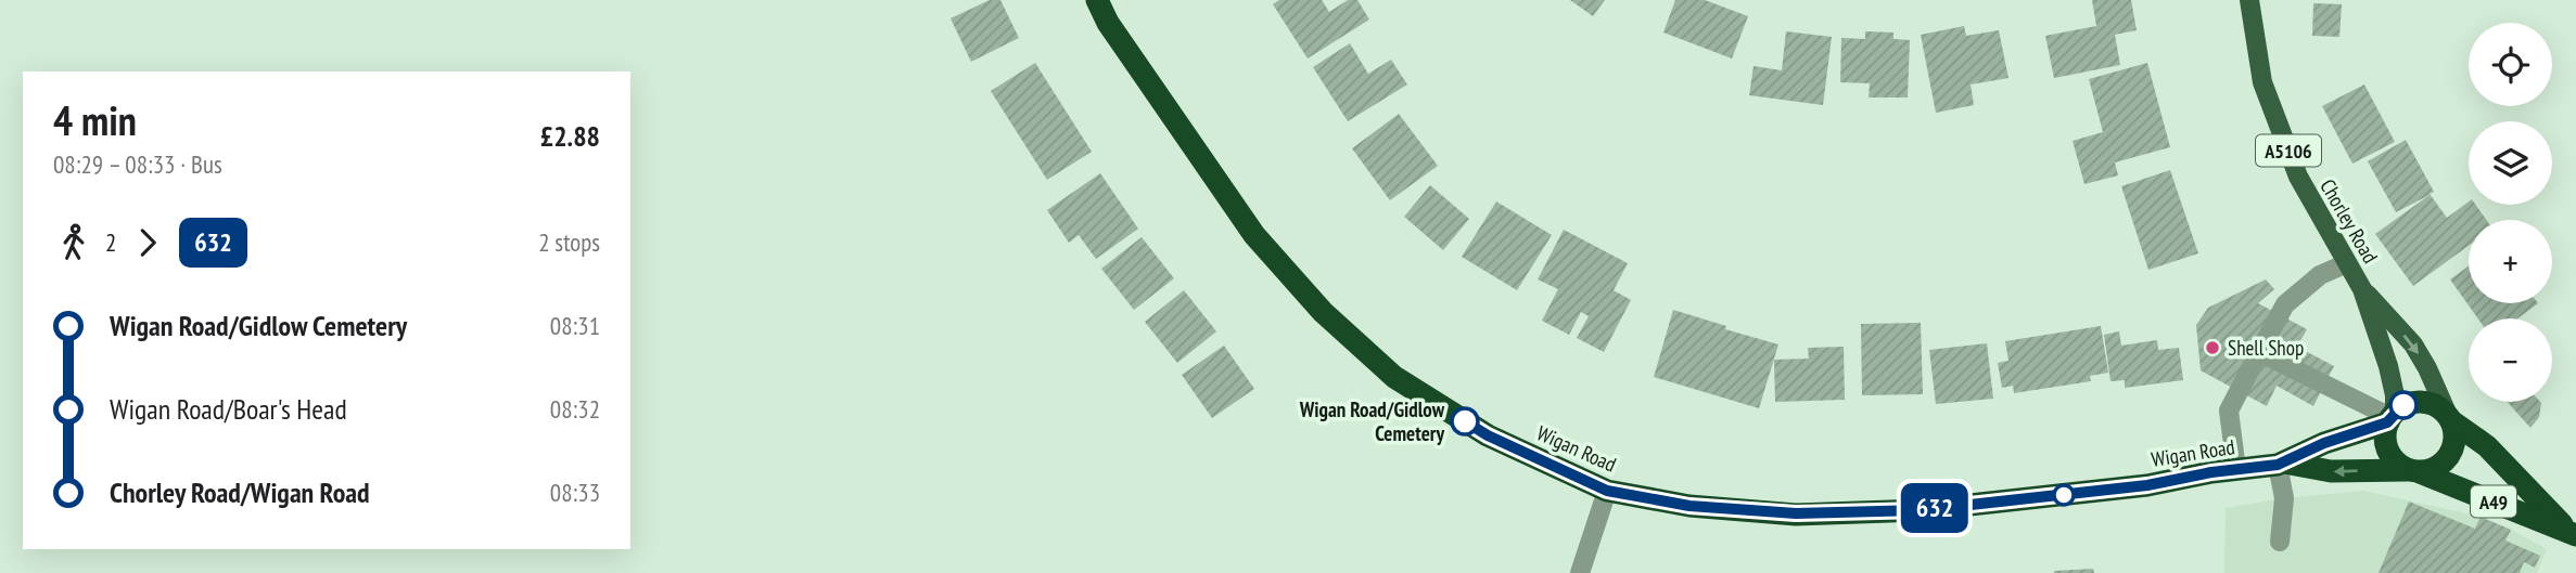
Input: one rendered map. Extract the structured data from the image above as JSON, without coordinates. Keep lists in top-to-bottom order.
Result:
{
  "streets": {
    "highway": ["Wigan Road", "A49"],
    "main road": ["A5106", "Chorley Road"]
  },
  "crossings": [
    ["Chorley Road", "Wigan Road"],
    ["Chorley Road", "A49"],
    ["Wigan Road", "A49"]
  ],
  "places": ["Shell Shop", "Wigan Road/Gidlow Cemetery"],
  "lines": ["bus line 632"],
  "page": {
    "on_map": "632",
    "map_buttons": ["+", "−"],
    "heading": ["4 min", "08:29 – 08:33 · Bus", "£2.88"],
    "legs": ["2", "632", "2 stops"],
    "list": [
      {
        "name": "Wigan Road/Gidlow Cemetery",
        "value": "08:31"
      },
      {
        "name": "Wigan Road/Boar's Head",
        "value": "08:32"
      },
      {
        "name": "Chorley Road/Wigan Road",
        "value": "08:33"
      }
    ]
  }
}
